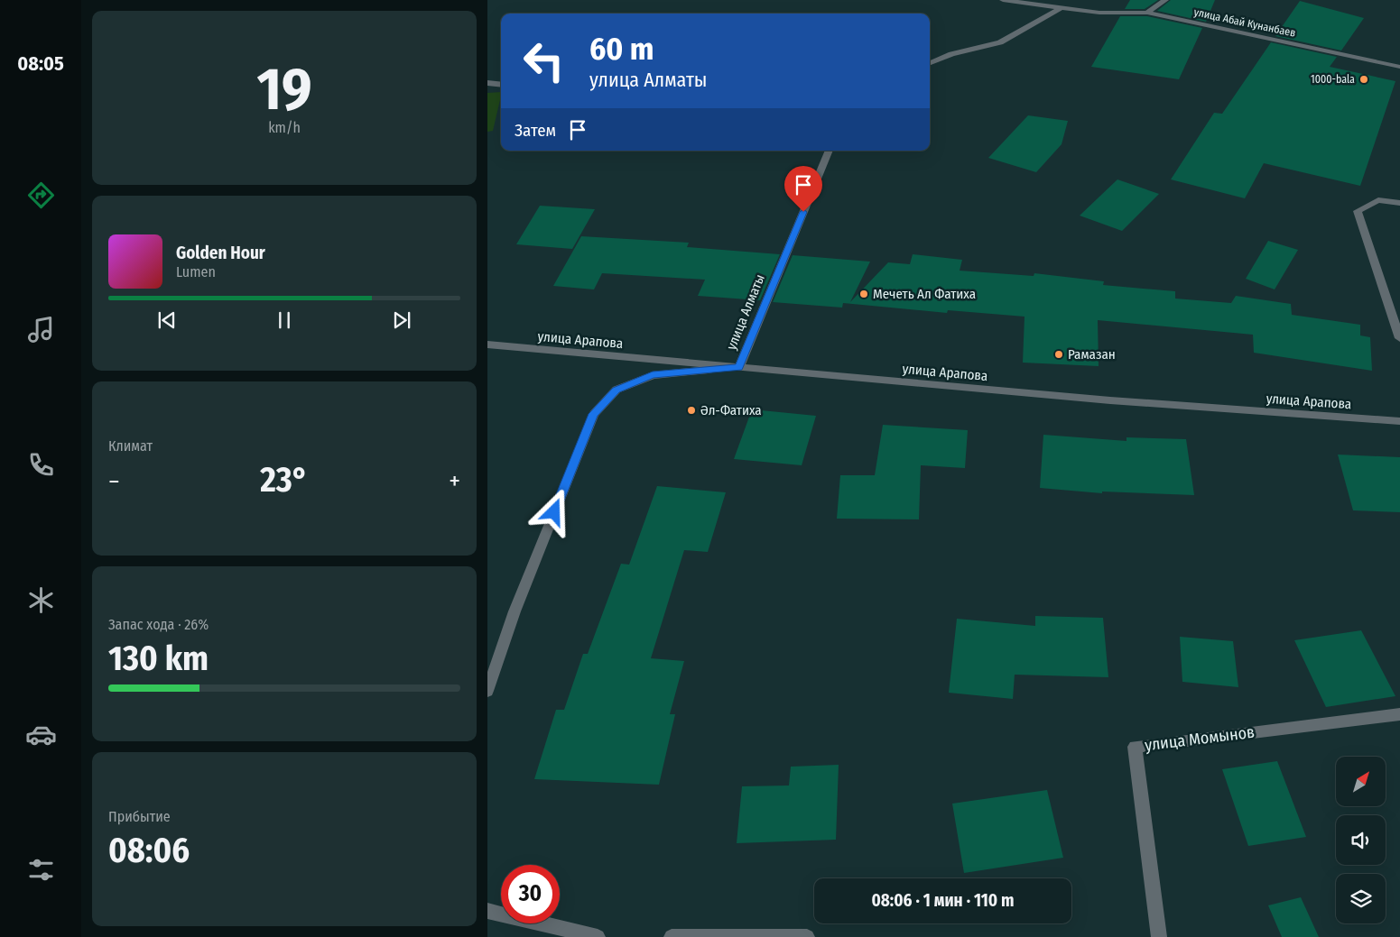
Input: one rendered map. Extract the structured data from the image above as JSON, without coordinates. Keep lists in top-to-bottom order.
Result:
{
  "streets": {
    "street": [
      "улица Абай Кунанбаев",
      "улица Алматы",
      "улица Арапова",
      "улица Момынов"
    ]
  },
  "crossings": [
    ["улица Алматы", "улица Арапова"]
  ],
  "places": [
    "1000-bala",
    "Мечеть Ал Фатиха",
    "Рамазан",
    "Әл-Фатиха"
  ],
  "north": "top right",
  "page": {
    "tabs": "08:05",
    "tile": [
      ["19", "km/h"],
      "Климат",
      ["Запас хода · 26%", "130 km"],
      ["Прибытие", "08:06"]
    ],
    "turn": ["60 m", "улица Алматы"],
    "then": "Затем",
    "song": ["Golden Hour", "Lumen"],
    "heat": ["−", "23°", "+"],
    "limit": "30",
    "trip": "08:06 · 1 мин · 110 m"
  }
}
